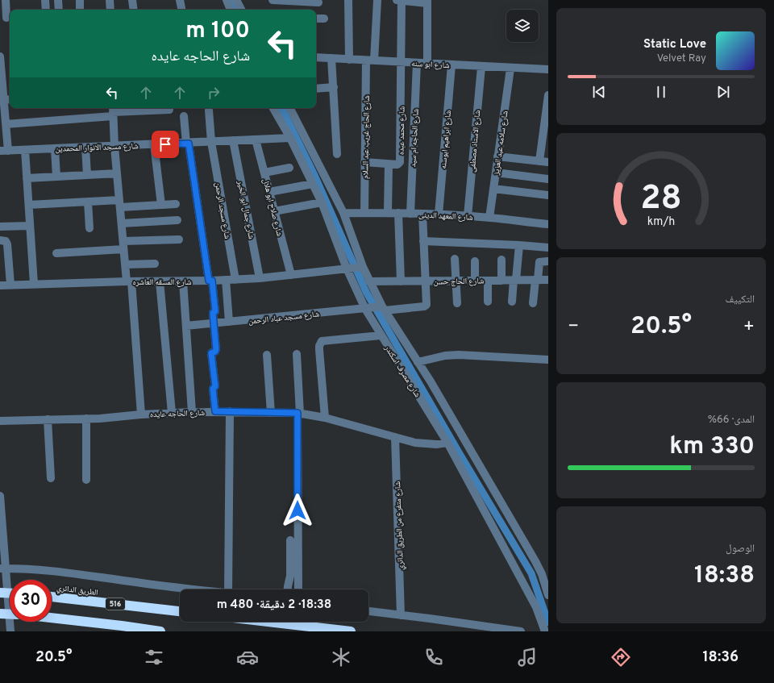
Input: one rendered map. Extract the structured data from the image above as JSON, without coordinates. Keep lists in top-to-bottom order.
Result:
{
  "streets": {
    "highway": ["الطريق الدائري", "516"],
    "street": [
      "شارع ابو سنه",
      "شارع محمد عبده",
      "شارع الحاج غريب عبد السلام",
      "شارع الحاجه ام سيد",
      "شارع ابراهيم ابوسنه",
      "شارع الاستاذ مصطفى",
      "شارع سلامه عبد العزيز",
      "شارع مسجد الانوار المحمدين",
      "شارع صلاح ابو هلال",
      "شارع جمال ابو الخير",
      "شارع مسجد الرحمن",
      "شارع المعهد الدينى",
      "شارع الحاج حسن",
      "شارع المسقه العاشره",
      "شارع مسجد عباد الرحمن",
      "شارع مصرف اسكندر",
      "شارع الحاجه عايده",
      "شارع متفرع من الطريق الدائري"
    ]
  },
  "crossings": [
    ["شارع ابو سنه", "شارع محمد عبده"],
    ["شارع ابو سنه", "شارع الحاج غريب عبد السلام"],
    ["شارع ابو سنه", "شارع الحاجه ام سيد"],
    ["شارع ابو سنه", "شارع ابراهيم ابوسنه"],
    ["شارع ابو سنه", "شارع الاستاذ مصطفى"],
    ["شارع ابو سنه", "شارع سلامه عبد العزيز"],
    ["شارع محمد عبده", "شارع الحاج غريب عبد السلام"],
    ["شارع الحاج غريب عبد السلام", "شارع المعهد الدينى"],
    ["شارع الحاجه ام سيد", "شارع المعهد الدينى"],
    ["شارع ابراهيم ابوسنه", "شارع المعهد الدينى"],
    ["شارع الاستاذ مصطفى", "شارع المعهد الدينى"],
    ["شارع سلامه عبد العزيز", "شارع المعهد الدينى"],
    ["شارع مسجد الانوار المحمدين", "شارع صلاح ابو هلال"],
    ["شارع مسجد الانوار المحمدين", "شارع جمال ابو الخير"],
    ["شارع مسجد الانوار المحمدين", "شارع مسجد الرحمن"],
    ["شارع مسجد الانوار المحمدين", "شارع مصرف اسكندر"],
    ["شارع صلاح ابو هلال", "شارع المسقه العاشره"],
    ["شارع جمال ابو الخير", "شارع المسقه العاشره"],
    ["شارع مسجد الرحمن", "شارع المسقه العاشره"],
    ["شارع المعهد الدينى", "شارع مصرف اسكندر"],
    ["شارع الحاج حسن", "شارع مسجد عباد الرحمن"],
    ["شارع الحاج حسن", "شارع مصرف اسكندر"],
    ["شارع المسقه العاشره", "شارع مصرف اسكندر"],
    ["شارع مسجد عباد الرحمن", "شارع مصرف اسكندر"],
    ["شارع مصرف اسكندر", "شارع الحاجه عايده"],
    ["شارع الحاجه عايده", "شارع متفرع من الطريق الدائري"]
  ],
  "page": {
    "turn": ["100 m", "شارع الحاجه عايده"],
    "song": ["Static Love", "Velvet Ray"],
    "tile": [
      "التكييف",
      ["المدى · 66%", "330 km"],
      ["الوصول", "18:38"]
    ],
    "heat": ["−", "20.5°", "+"],
    "limit": "30",
    "trip": "18:38 · 2 دقيقة · 480 m",
    "tabs": ["18:36", "20.5°"],
    "gauge": ["28", "km/h"]
  }
}
